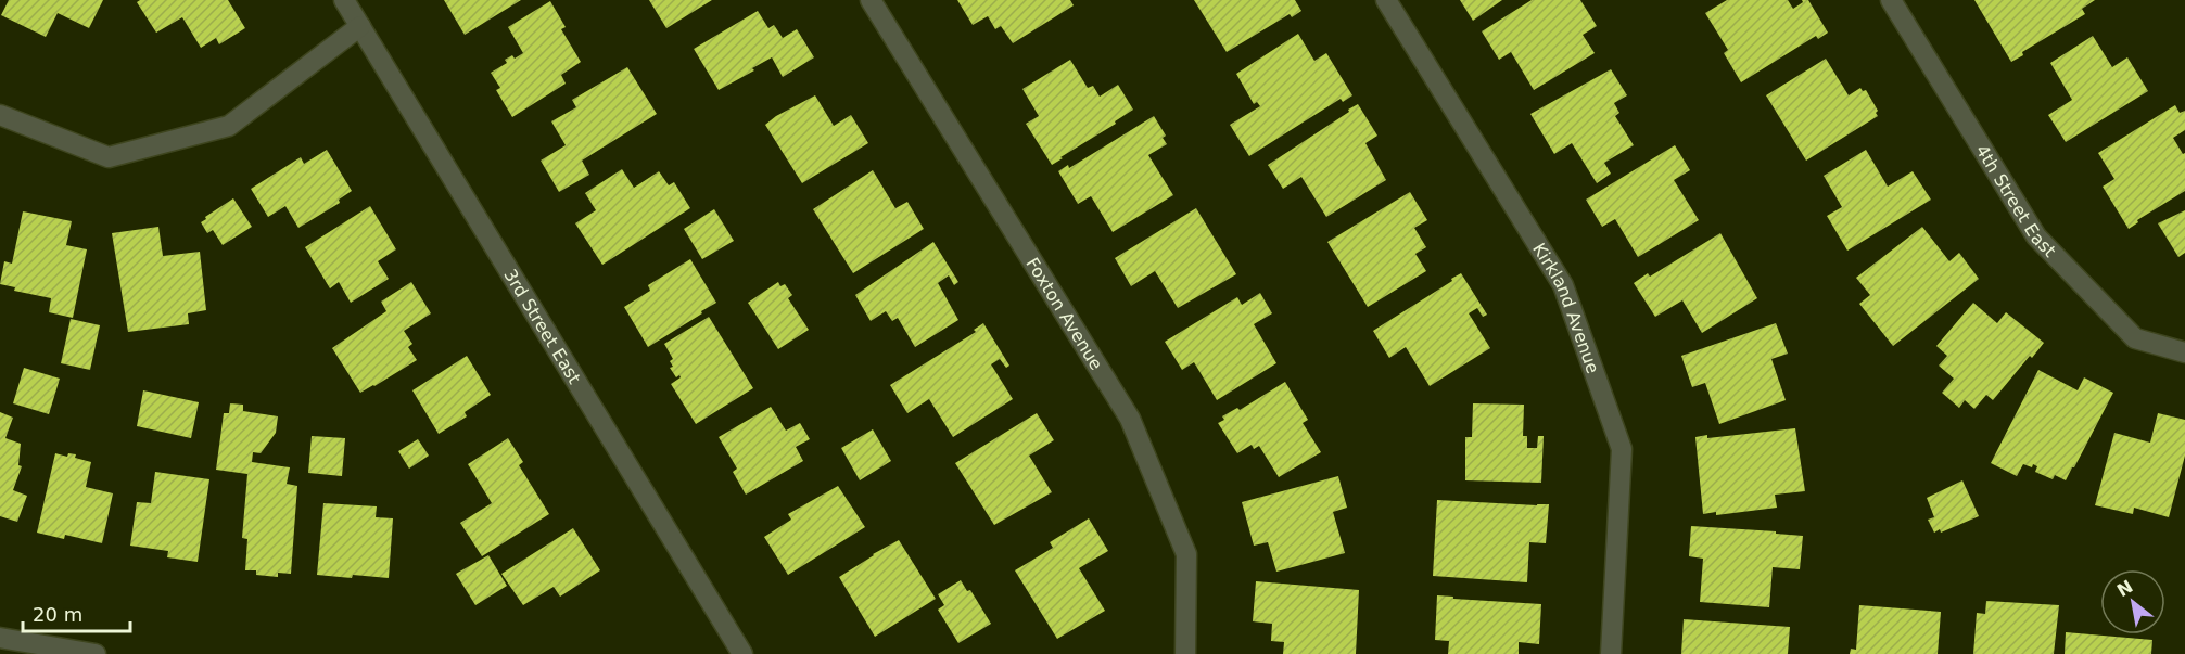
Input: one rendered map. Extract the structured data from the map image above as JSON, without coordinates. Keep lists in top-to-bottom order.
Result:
{
  "streets": {
    "street": [
      "4th Street East",
      "Kirkland Avenue",
      "Foxton Avenue",
      "3rd Street East"
    ]
  },
  "scale_bar": "20 m",
  "north": "top left"
}
